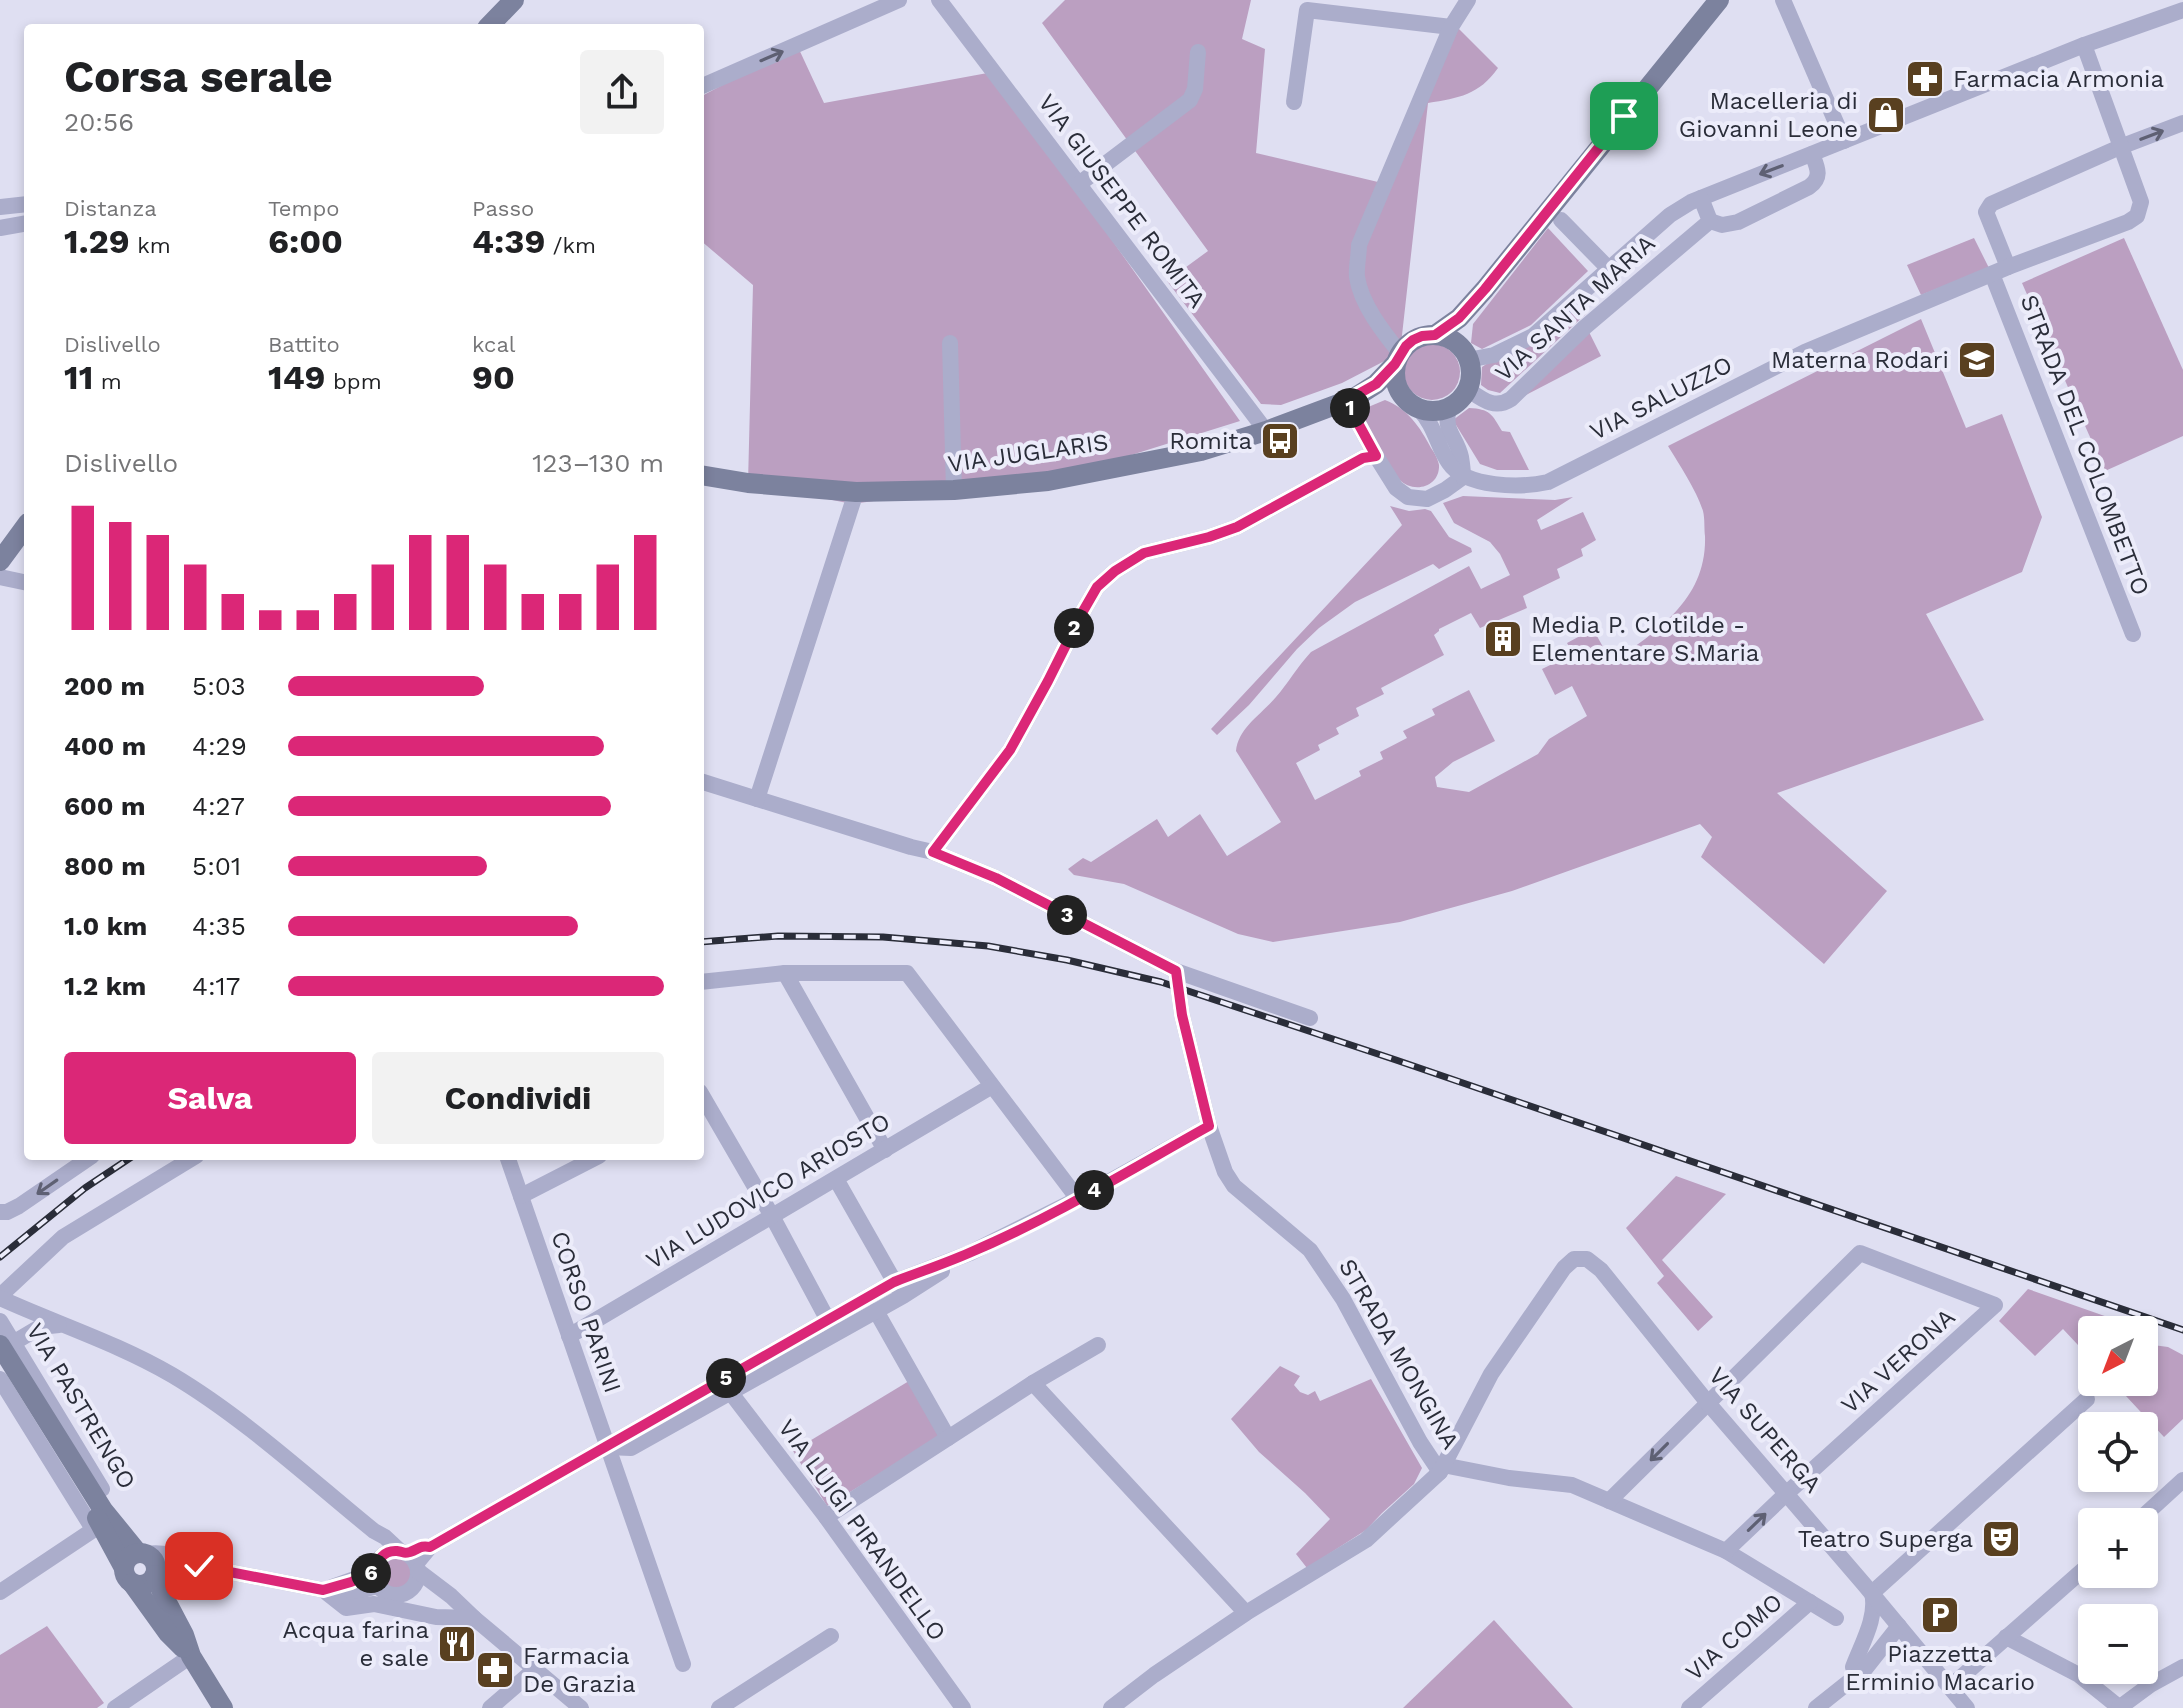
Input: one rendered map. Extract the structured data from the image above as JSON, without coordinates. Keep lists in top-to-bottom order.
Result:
{
  "streets": {
    "street": [
      "VIA GIUSEPPE ROMITA",
      "VIA SANTA MARIA",
      "VIA SALUZZO",
      "STRADA DEL COLOMBETTO",
      "VIA JUGLARIS",
      "VIA LUDOVICO ARIOSTO",
      "CORSO PARINI",
      "STRADA MONGINA",
      "VIA VERONA",
      "VIA PASTRENGO",
      "VIA SUPERGA",
      "VIA LUIGI PIRANDELLO",
      "VIA COMO"
    ]
  },
  "crossings": [
    ["VIA GIUSEPPE ROMITA", "VIA JUGLARIS"],
    ["VIA SANTA MARIA", "VIA SALUZZO"],
    ["VIA SANTA MARIA", "VIA JUGLARIS"],
    ["VIA SALUZZO", "STRADA DEL COLOMBETTO"],
    ["VIA LUDOVICO ARIOSTO", "CORSO PARINI"],
    ["STRADA MONGINA", "VIA SUPERGA"],
    ["VIA VERONA", "VIA SUPERGA"]
  ],
  "places": {
    "pharmacy": ["Farmacia Armonia", "Farmacia De Grazia"],
    "shop": ["Macelleria di Giovanni Leone"],
    "school or university": ["Materna Rodari"],
    "bus stop": ["Romita"],
    "building": ["Media P. Clotilde - Elementare S.Maria"],
    "theatre": ["Teatro Superga"],
    "parking": ["Piazzetta Erminio Macario"],
    "restaurant": ["Acqua farina e sale"]
  },
  "north": "bottom left",
  "page": {
    "heading": ["Corsa serale", "20:56"],
    "stats": [
      ["Distanza", "1.29 km"],
      ["Tempo", "6:00"],
      ["Passo", "4:39 /km"],
      ["Dislivello", "11 m"],
      ["Battito", "149 bpm"],
      ["kcal", "90"]
    ],
    "pins": [
      "1",
      "2",
      "3",
      "4",
      "5",
      "6"
    ],
    "chart": ["Dislivello", "123–130 m"],
    "list": [
      {
        "name": "200 m",
        "note": "5:03"
      },
      {
        "name": "400 m",
        "note": "4:29"
      },
      {
        "name": "600 m",
        "note": "4:27"
      },
      {
        "name": "800 m",
        "note": "5:01"
      },
      {
        "name": "1.0 km",
        "note": "4:35"
      },
      {
        "name": "1.2 km",
        "note": "4:17"
      }
    ],
    "buttons": ["Salva", "Condividi"],
    "map_buttons": ["+", "−"]
  }
}
